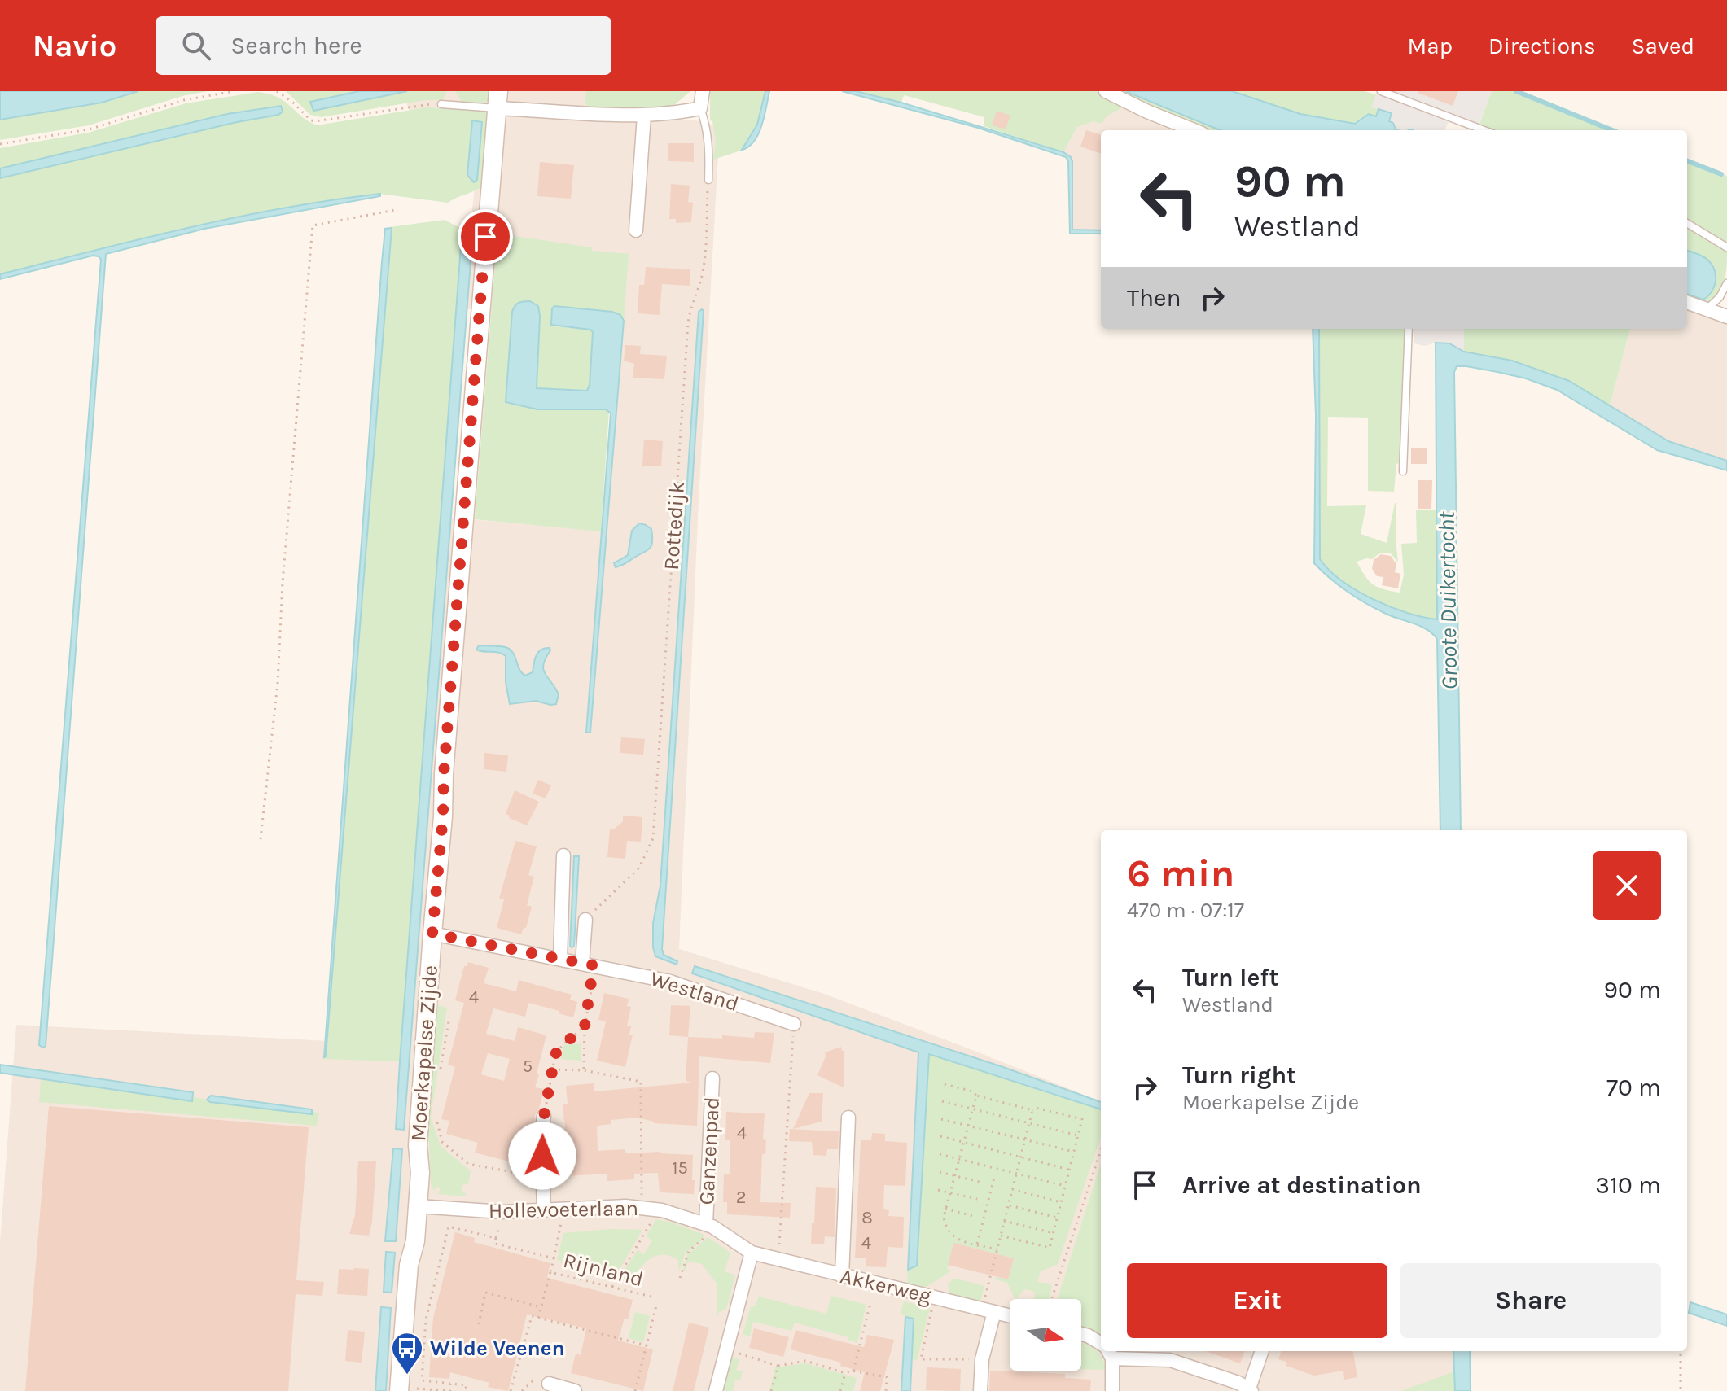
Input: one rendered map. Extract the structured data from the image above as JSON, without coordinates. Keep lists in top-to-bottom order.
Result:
{
  "streets": {
    "street": [
      "Westland",
      "Moerkapelse Zijde",
      "Ganzenpad",
      "Hollevoeterlaan",
      "Akkerweg"
    ],
    "path": ["Rottedijk", "Rijnland"]
  },
  "crossings": [
    ["Westland", "Moerkapelse Zijde"],
    ["Moerkapelse Zijde", "Hollevoeterlaan"],
    ["Ganzenpad", "Hollevoeterlaan"],
    ["Hollevoeterlaan", "Akkerweg"]
  ],
  "water": ["Groote Duikertocht"],
  "places": {
    "bus stop": ["Wilde Veenen"]
  },
  "house_numbers": [
    "4",
    "5",
    "4",
    "15",
    "2",
    "8",
    "4"
  ],
  "north": "right",
  "page": {
    "header": "Navio",
    "search": "Search here",
    "nav": ["Map", "Directions", "Saved"],
    "turn": ["90 m", "Westland"],
    "then": "Then",
    "heading": ["6 min", "470 m · 07:17"],
    "list": [
      {
        "name": "Turn left",
        "note": "Westland",
        "value": "90 m"
      },
      {
        "name": "Turn right",
        "note": "Moerkapelse Zijde",
        "value": "70 m"
      },
      {
        "name": "Arrive at destination",
        "value": "310 m"
      }
    ],
    "buttons": ["Exit", "Share"]
  }
}
